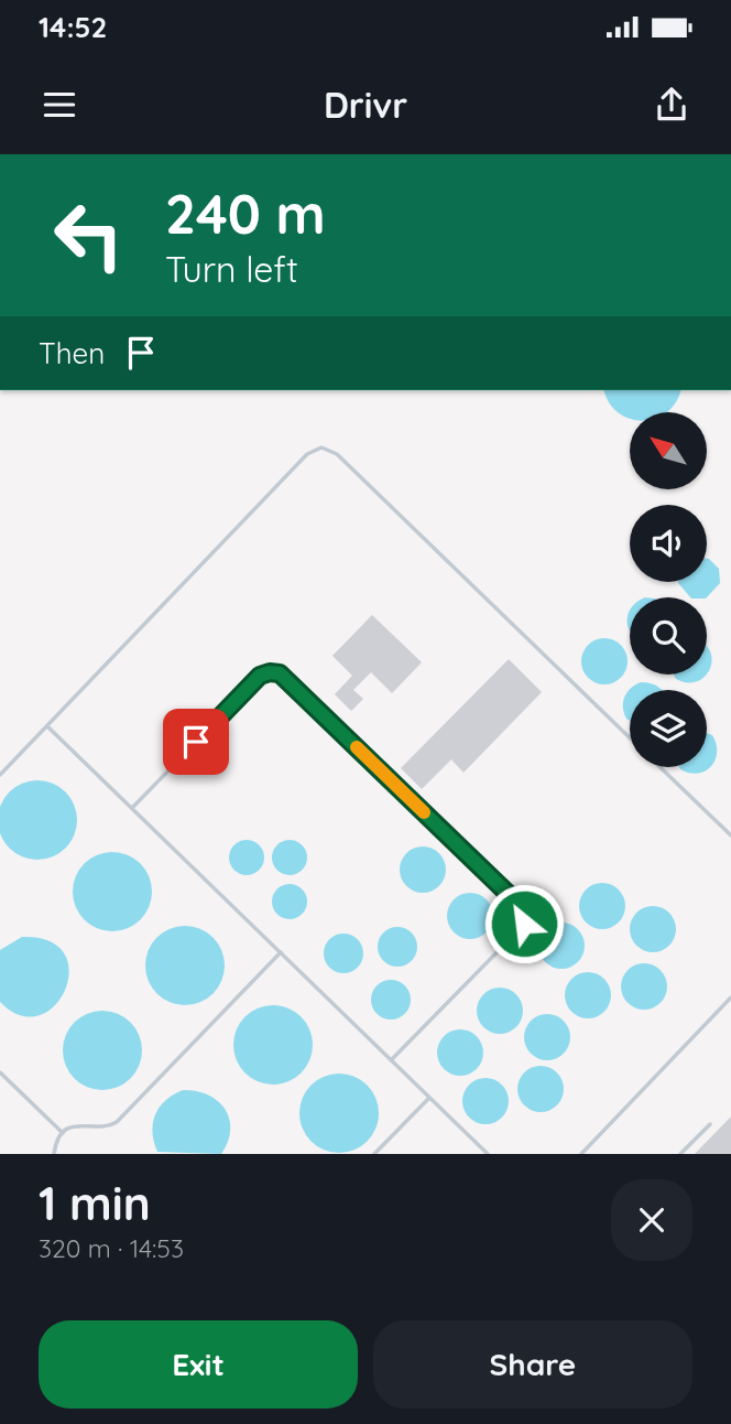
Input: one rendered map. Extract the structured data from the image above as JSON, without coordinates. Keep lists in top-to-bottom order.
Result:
{
  "north": "top left",
  "page": {
    "status": "14:52",
    "header": "Drivr",
    "turn": ["240 m", "Turn left"],
    "then": "Then",
    "heading": ["1 min", "320 m · 14:53"],
    "buttons": ["Exit", "Share"]
  }
}
